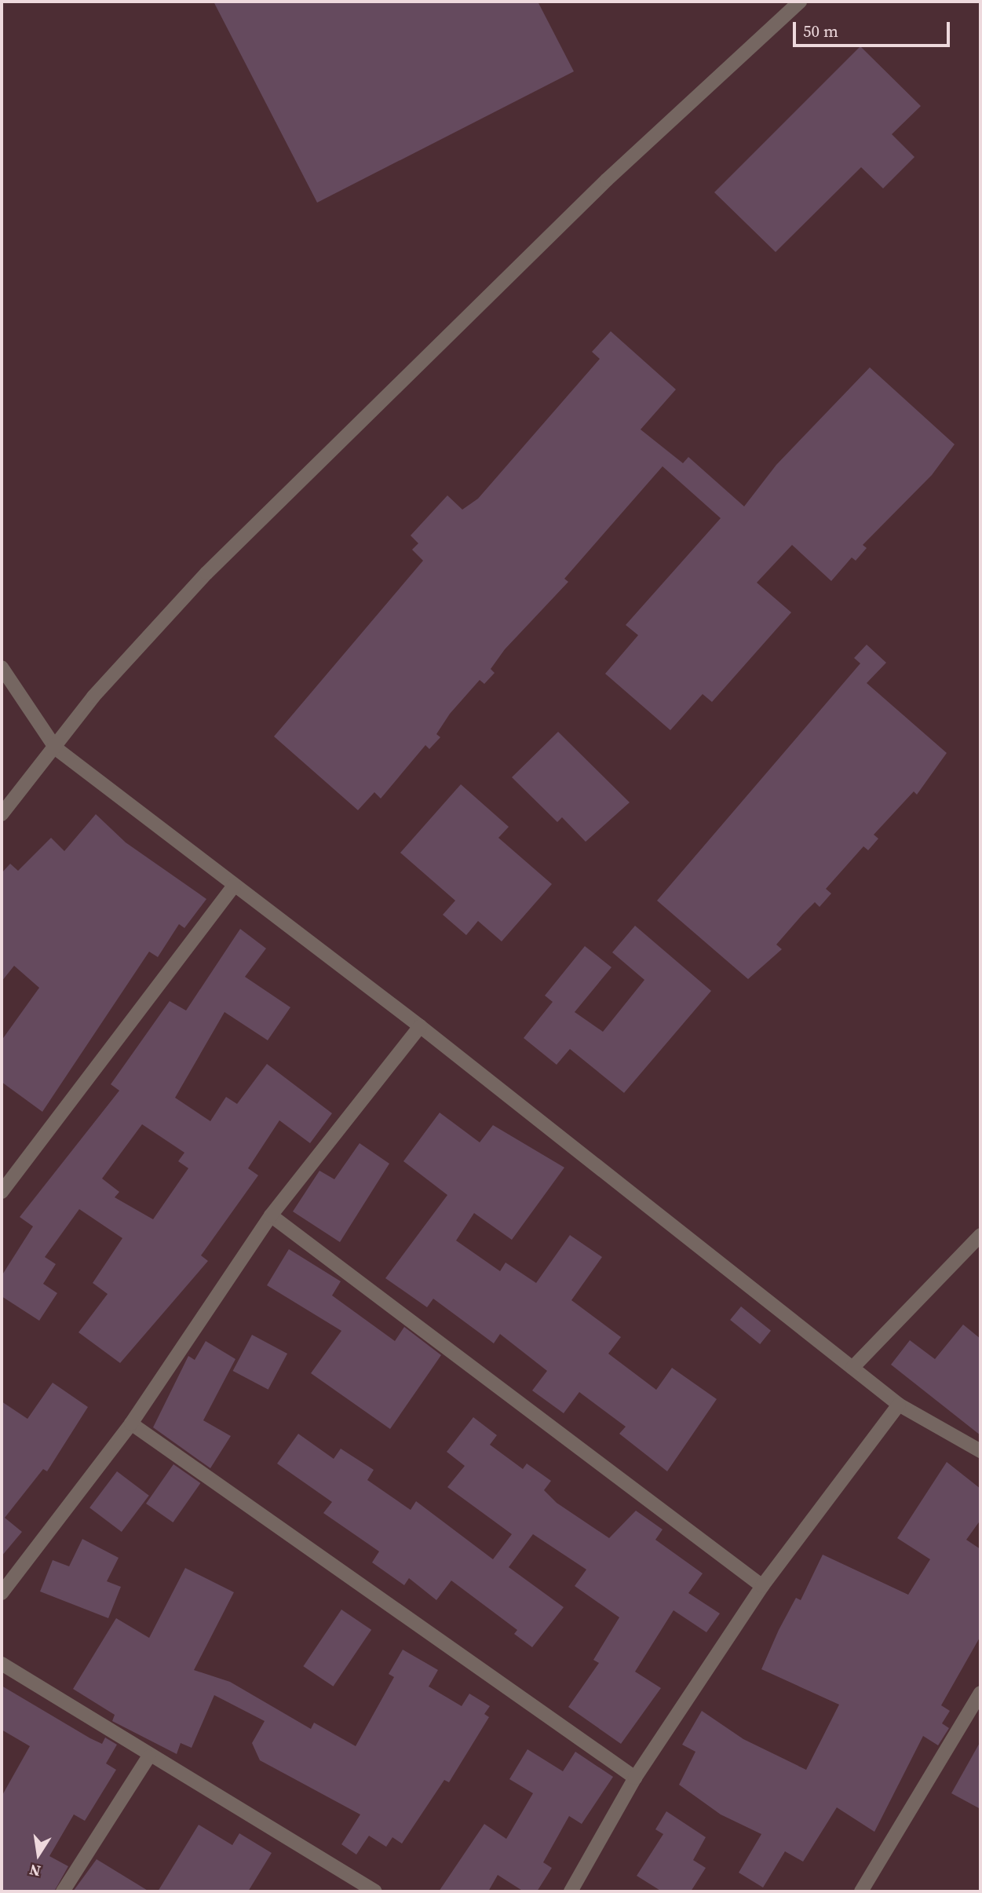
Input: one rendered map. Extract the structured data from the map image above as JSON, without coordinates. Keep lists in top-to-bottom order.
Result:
{
  "scale_bar": "50 m",
  "north": "bottom"
}
